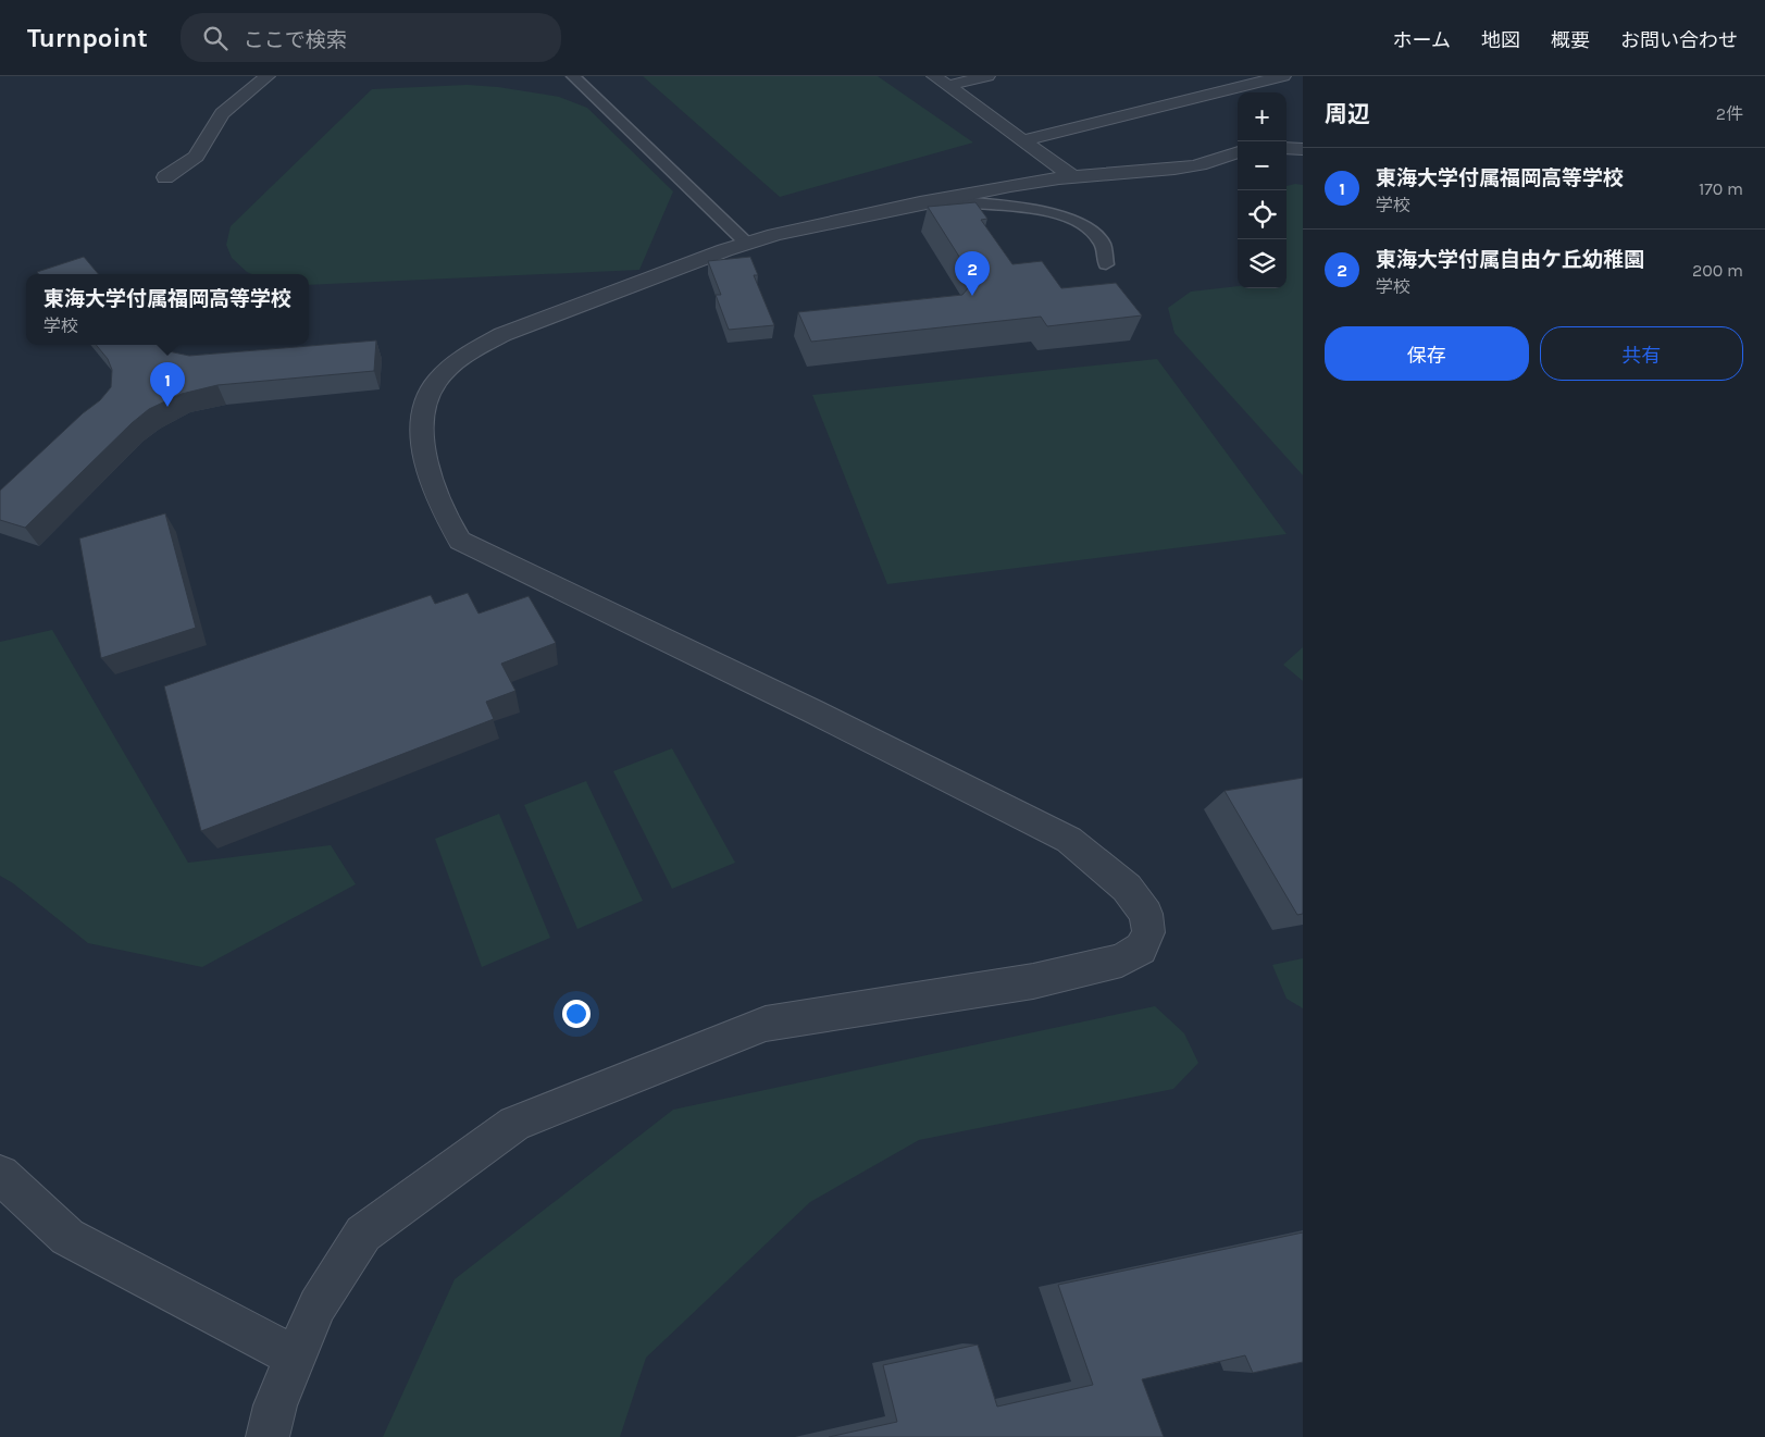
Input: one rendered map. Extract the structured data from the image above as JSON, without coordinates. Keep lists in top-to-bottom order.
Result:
{
  "page": {
    "header": "Turnpoint",
    "search": "ここで検索",
    "nav": [
      "ホーム",
      "地図",
      "概要",
      "お問い合わせ"
    ],
    "heading": ["周辺", "2件"],
    "map_buttons": ["+", "−"],
    "list": [
      {
        "mark": "1",
        "name": "東海大学付属福岡高等学校",
        "note": "学校",
        "value": "170 m"
      },
      {
        "mark": "2",
        "name": "東海大学付属自由ケ丘幼稚園",
        "note": "学校",
        "value": "200 m"
      }
    ],
    "pins": ["2", "1"],
    "popup": ["東海大学付属福岡高等学校", "学校"],
    "buttons": ["保存", "共有"]
  }
}
